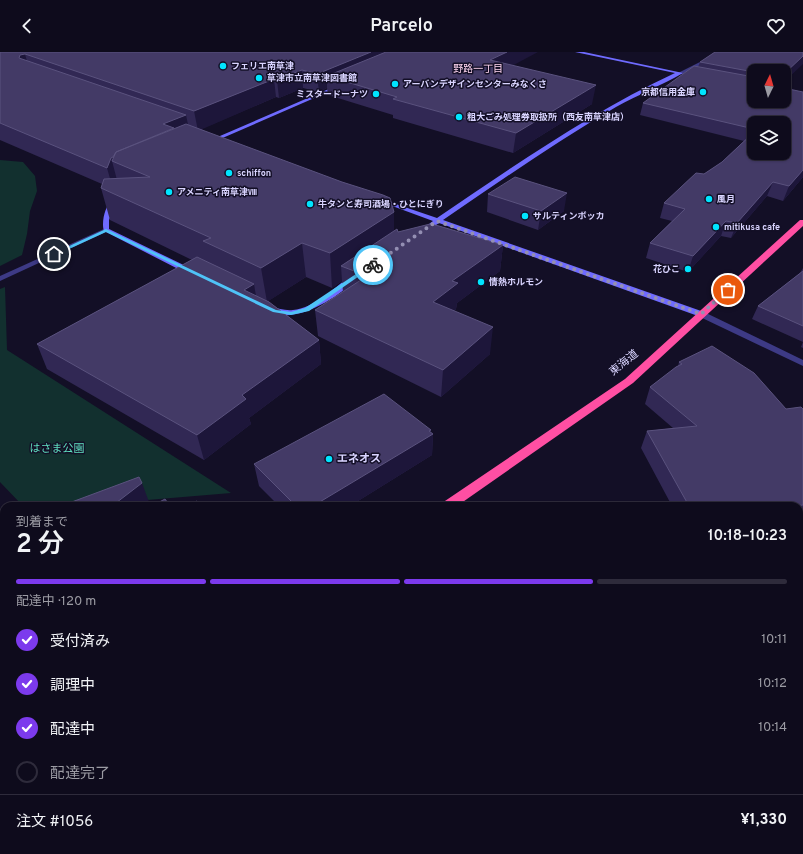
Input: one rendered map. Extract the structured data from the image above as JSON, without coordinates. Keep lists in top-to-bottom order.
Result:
{
  "streets": {
    "highway": ["東海道"]
  },
  "districts": ["野路一丁目"],
  "parks": ["はさま公園"],
  "places": [
    "フェリエ南草津",
    "草津市立南草津図書館",
    "アーバンデザインセンターみなくさ",
    "京都信用金庫",
    "ミスタードーナツ",
    "粗大ごみ処理券取扱所（西友南草津店）",
    "schiffon",
    "アメニティ南草津Ⅷ",
    "風月",
    "牛タンと寿司酒場・ひとにぎり",
    "サルティンボッカ",
    "mitikusa cafe",
    "花ひこ",
    "情熱ホルモン",
    "エネオス"
  ],
  "north": "top",
  "page": {
    "header": "Parcelo",
    "heading": ["2 分", "到着まで", "10:18–10:23"],
    "panel": ["注文 #1056", "¥1,330"],
    "bar": "配達中 · 120 m",
    "list": [
      ["受付済み", "10:11"],
      ["調理中", "10:12"],
      ["配達中", "10:14"],
      "配達完了"
    ]
  }
}
